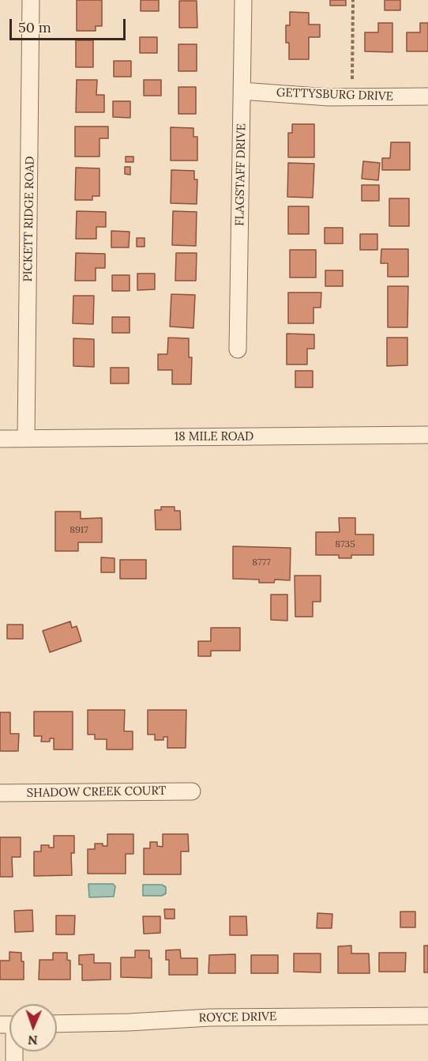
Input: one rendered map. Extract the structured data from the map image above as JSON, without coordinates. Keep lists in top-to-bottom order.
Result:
{
  "streets": {
    "street": [
      "GETTYSBURG DRIVE",
      "FLAGSTAFF DRIVE",
      "PICKETT RIDGE ROAD",
      "18 MILE ROAD",
      "SHADOW CREEK COURT",
      "ROYCE DRIVE"
    ]
  },
  "crossings": [
    ["GETTYSBURG DRIVE", "FLAGSTAFF DRIVE"],
    ["PICKETT RIDGE ROAD", "18 MILE ROAD"]
  ],
  "house_numbers": ["8917", "8735", "8777"],
  "scale_bar": "50 m",
  "north": "bottom"
}
